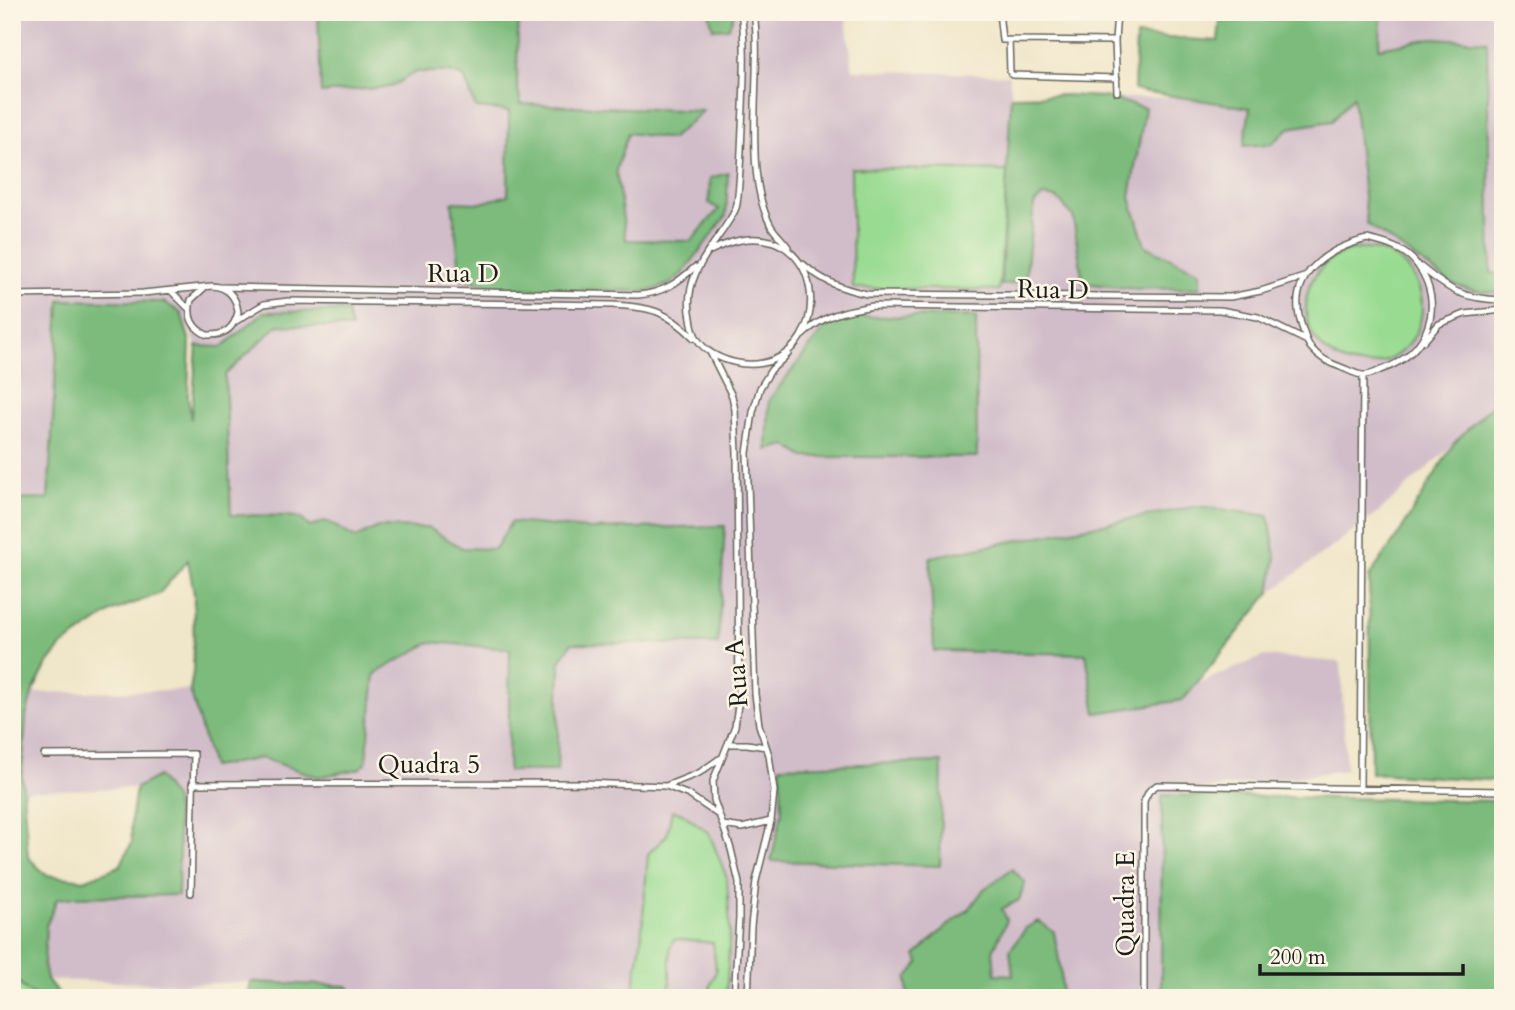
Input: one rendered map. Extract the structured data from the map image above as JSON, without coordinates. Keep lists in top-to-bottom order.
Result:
{
  "streets": {
    "street": [
      "Rua D",
      "Rua A",
      "Quadra 5",
      "Quadra E"
    ]
  },
  "crossings": [
    ["Rua D", "Rua A"],
    ["Rua A", "Quadra 5"]
  ],
  "scale_bar": "200 m"
}
